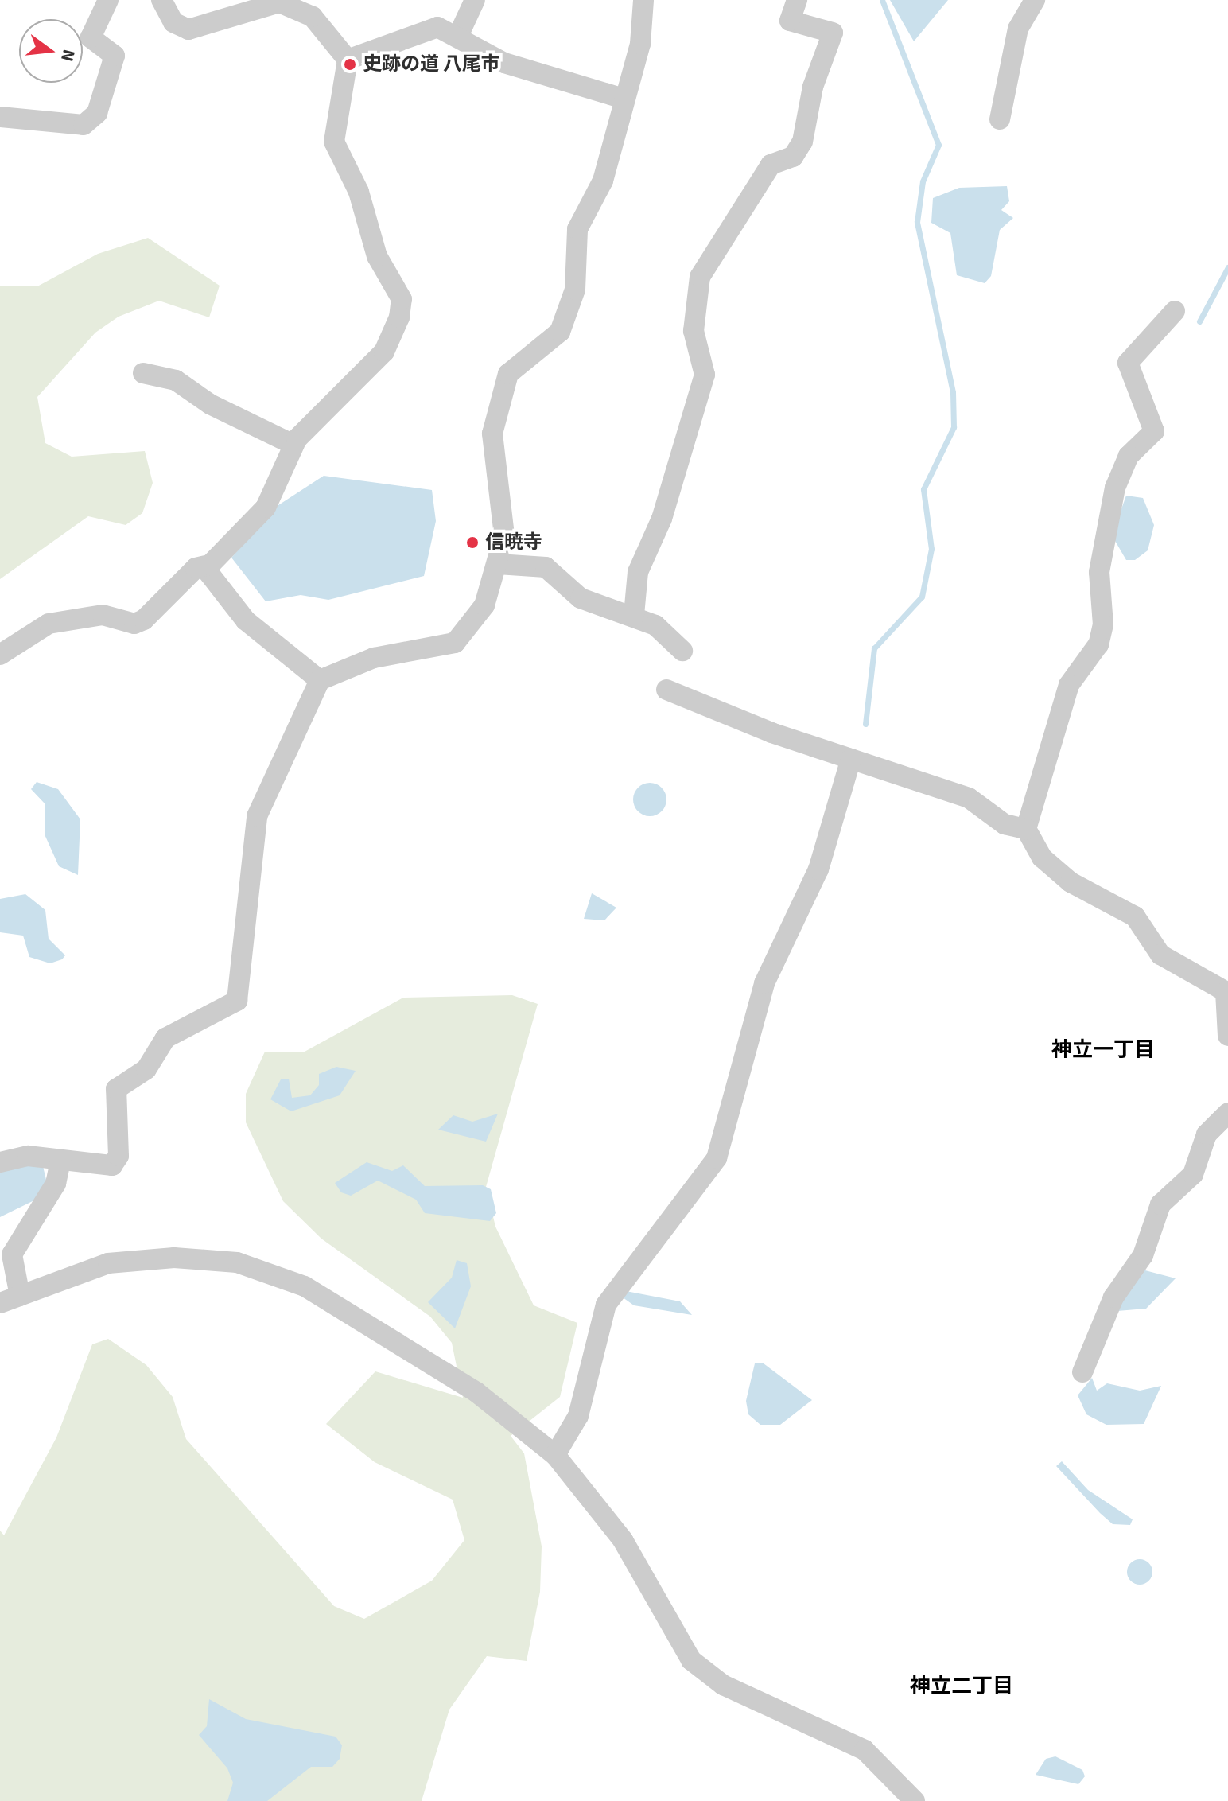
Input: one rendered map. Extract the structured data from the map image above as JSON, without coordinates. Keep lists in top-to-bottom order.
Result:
{
  "districts": ["神立一丁目", "神立二丁目"],
  "places": ["史跡の道 八尾市", "信暁寺"],
  "north": "right"
}
